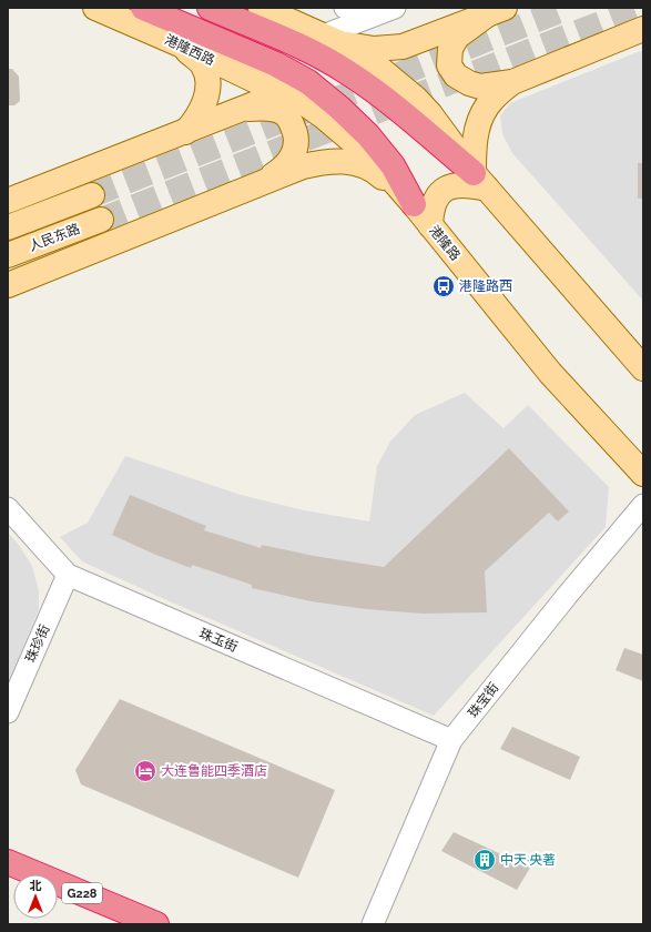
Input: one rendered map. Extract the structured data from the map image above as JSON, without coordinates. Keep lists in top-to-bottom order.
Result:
{
  "streets": {
    "highway": ["G228"],
    "main road": ["港隆西路", "人民东路", "港隆路"],
    "street": ["珠玉街", "珠珍街", "珠宝街"]
  },
  "crossings": [
    ["港隆西路", "港隆路"],
    ["珠玉街", "珠珍街"],
    ["珠玉街", "珠宝街"]
  ],
  "places": {
    "bus stop": ["港隆路西"],
    "hotel": ["大连鲁能四季酒店"],
    "building": ["中天·央著"]
  },
  "north": "top"
}
